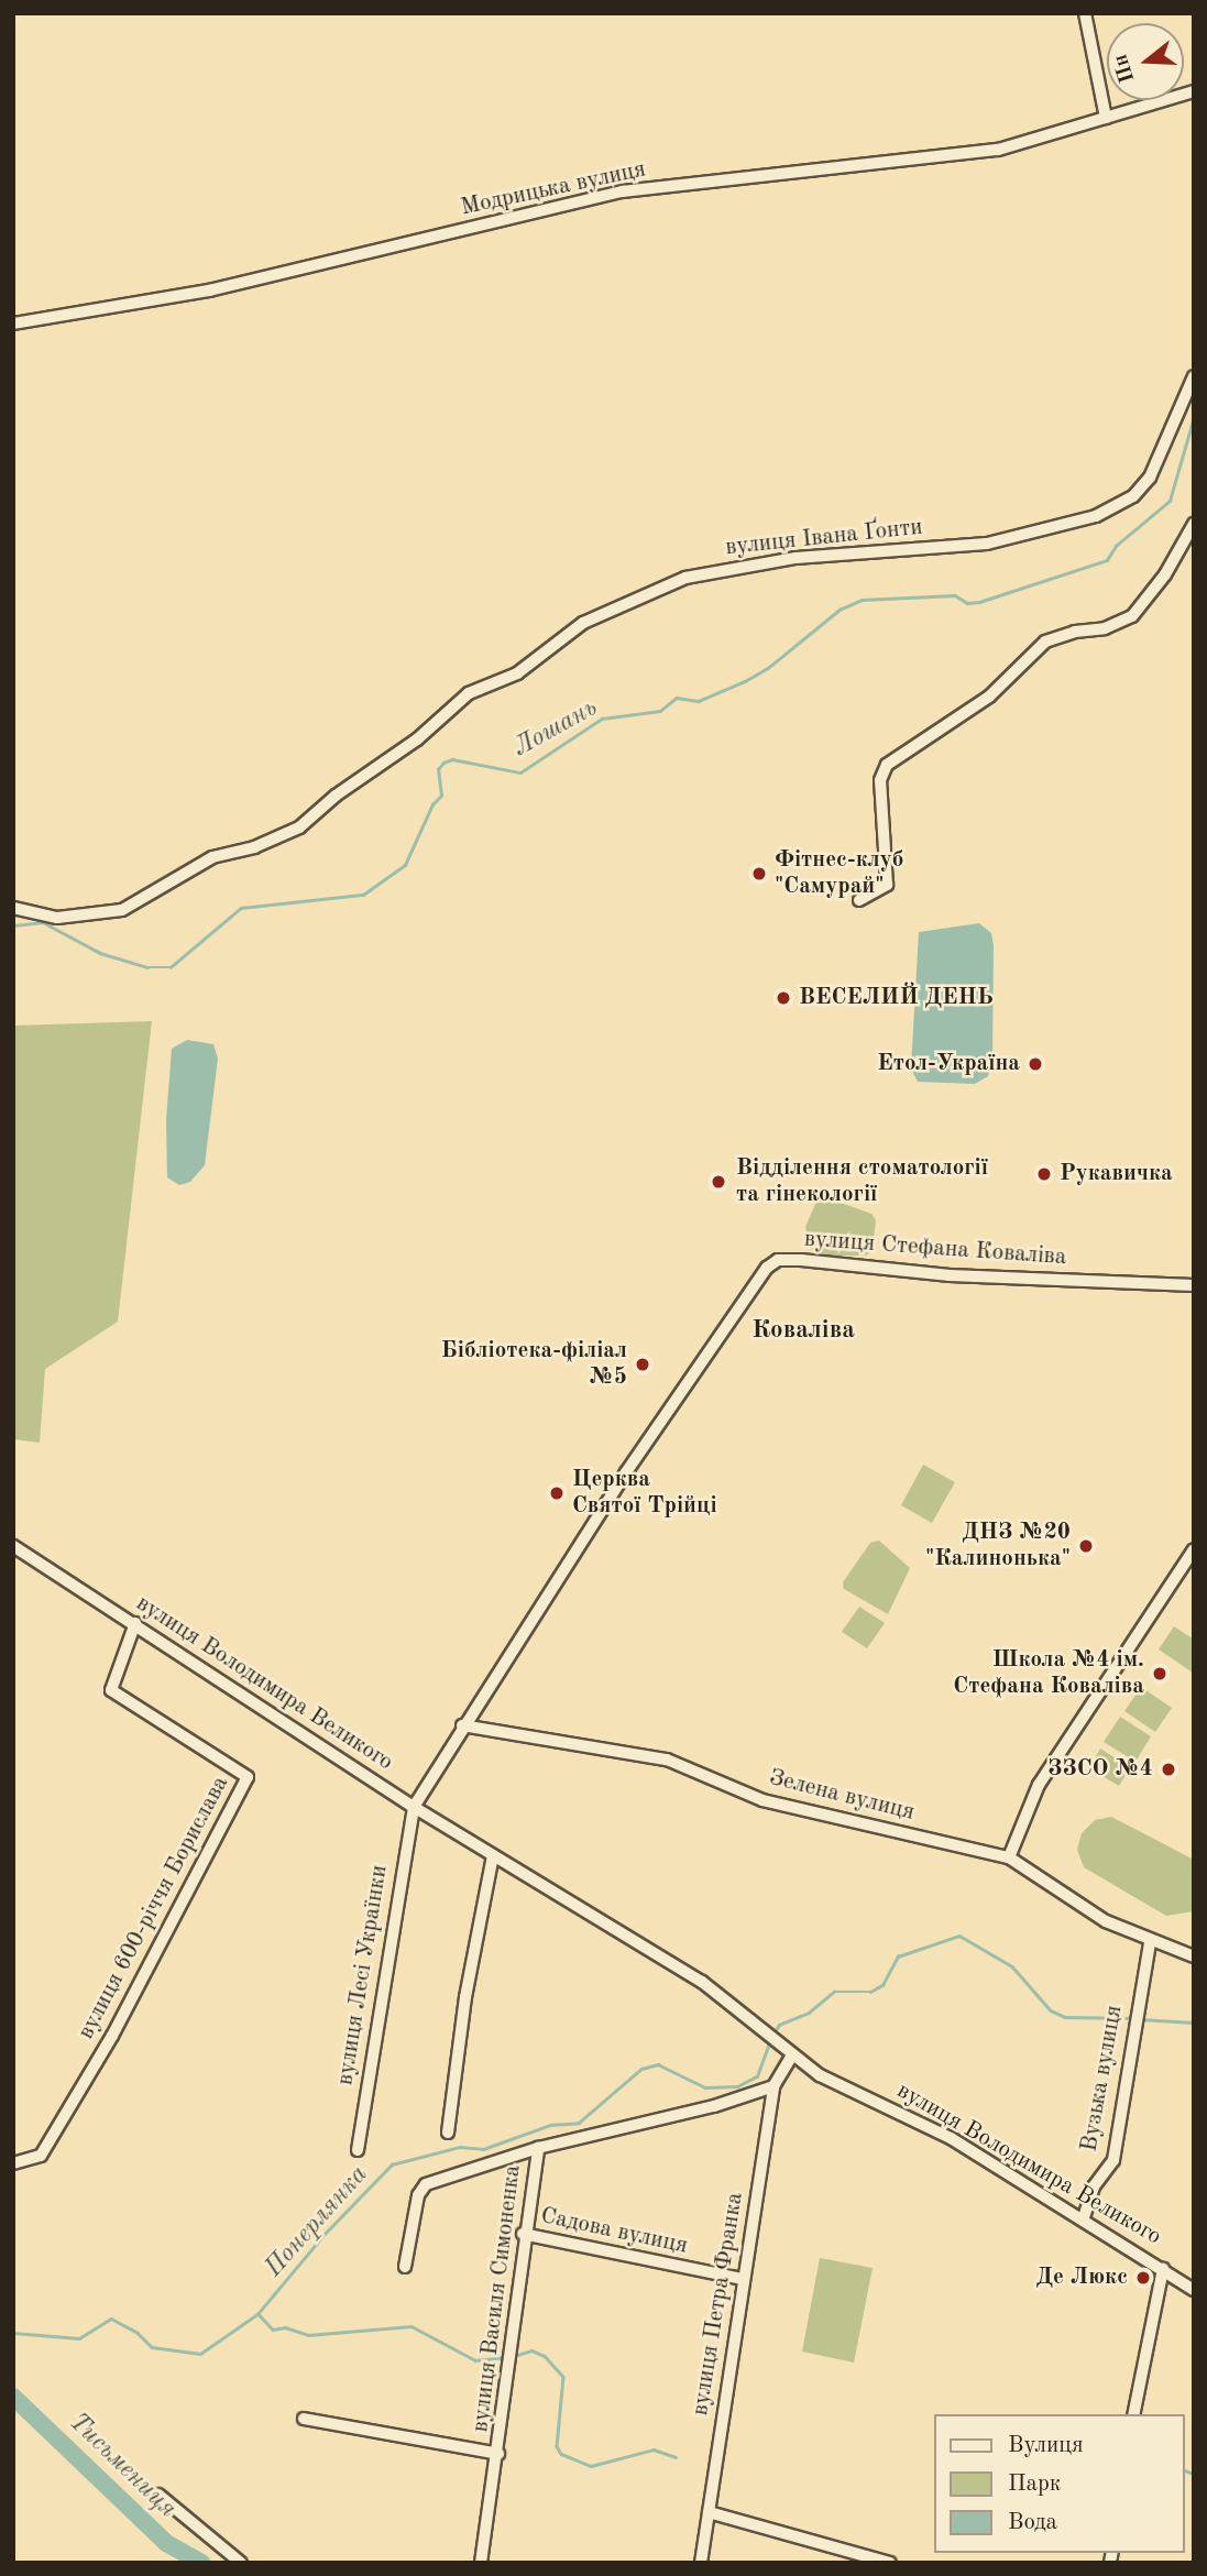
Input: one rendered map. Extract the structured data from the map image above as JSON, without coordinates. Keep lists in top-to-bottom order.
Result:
{
  "streets": {
    "street": [
      "Модрицька вулиця",
      "вулиця Івана Ґонти",
      "вулиця Стефана Коваліва",
      "вулиця Володимира Великого",
      "Зелена вулиця",
      "вулиця 600-річчя Борислава",
      "вулиця Лесі Українки",
      "Вузька вулиця",
      "Садова вулиця",
      "вулиця Василя Симоненка",
      "вулиця Петра Франка"
    ]
  },
  "crossings": [
    ["вулиця Стефана Коваліва", "вулиця Володимира Великого"],
    ["вулиця Стефана Коваліва", "Зелена вулиця"],
    ["вулиця Стефана Коваліва", "вулиця Лесі Українки"],
    ["вулиця Володимира Великого", "вулиця 600-річчя Борислава"],
    ["вулиця Володимира Великого", "вулиця Лесі Українки"],
    ["вулиця Володимира Великого", "Вузька вулиця"],
    ["вулиця Володимира Великого", "вулиця Петра Франка"],
    ["Зелена вулиця", "Вузька вулиця"],
    ["Садова вулиця", "вулиця Василя Симоненка"],
    ["Садова вулиця", "вулиця Петра Франка"],
    ["вулиця Василя Симоненка", "вулиця Петра Франка"]
  ],
  "districts": ["Коваліва"],
  "water": ["Лошань", "Понерлянка", "Тисьмениця"],
  "places": [
    "Фітнес-клуб \"Самурай\"",
    "ВЕСЕЛИЙ ДЕНЬ",
    "Етол-Україна",
    "Рукавичка",
    "Відділення стоматології та гінекології",
    "Бібліотека-філіал №5",
    "Церква Святої Трійці",
    "ДНЗ №20 \"Калинонька\"",
    "Школа №4 ім. Стефана Коваліва",
    "ЗЗСО №4",
    "Де Люкс"
  ],
  "legend": ["Вулиця", "Парк", "Вода"],
  "north": "left"
}
